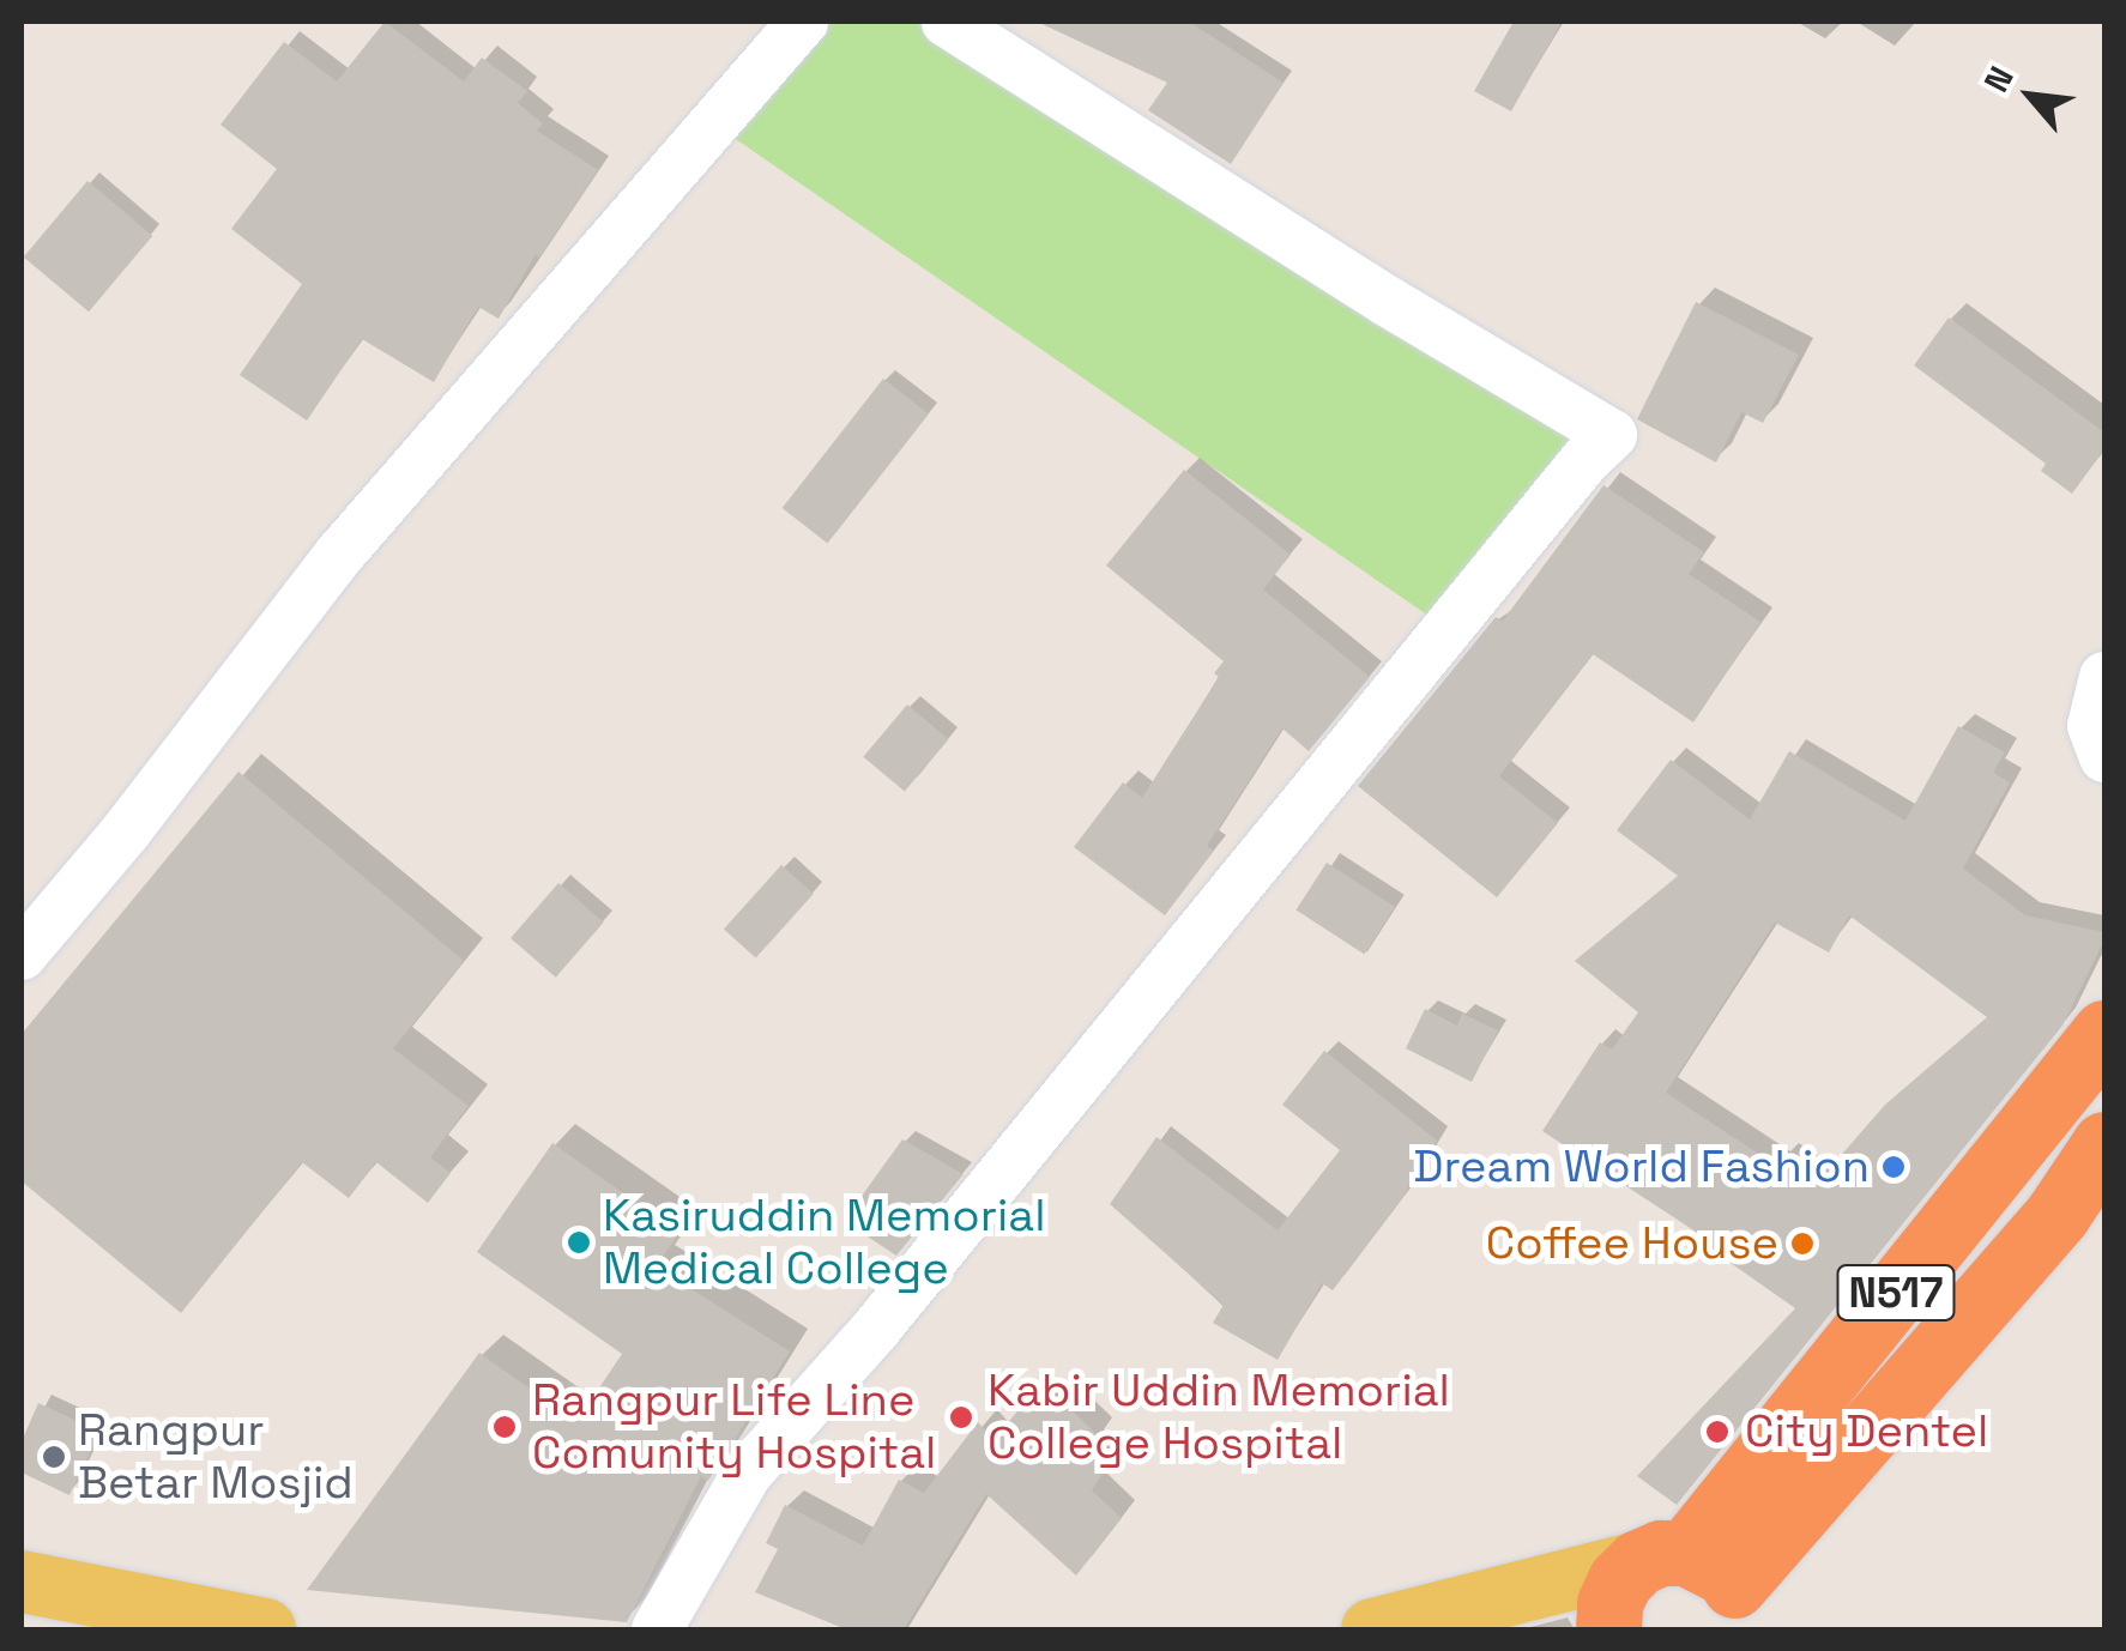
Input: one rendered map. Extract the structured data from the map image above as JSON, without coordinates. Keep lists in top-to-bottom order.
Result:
{
  "streets": {
    "highway": ["N517"]
  },
  "places": [
    "Dream World Fashion",
    "Kasiruddin Memorial Medical College",
    "Coffee House",
    "Kabir Uddin Memorial College Hospital",
    "Rangpur Life Line Comunity Hospital",
    "City Dentel",
    "Rangpur Betar Mosjid"
  ],
  "north": "top left"
}
